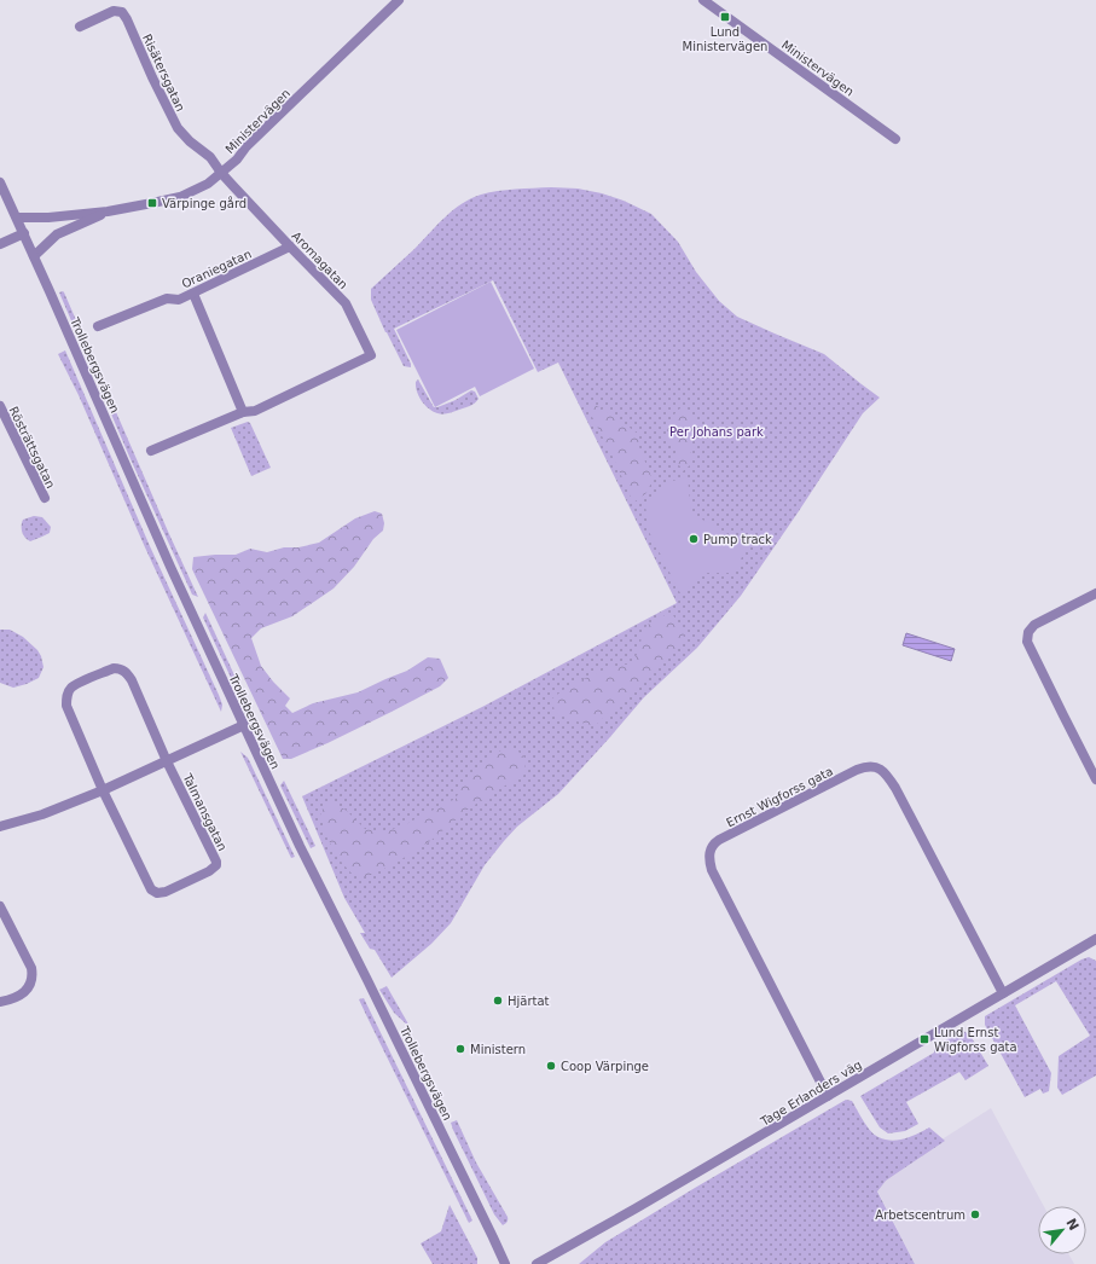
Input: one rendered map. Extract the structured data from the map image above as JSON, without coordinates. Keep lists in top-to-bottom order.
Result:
{
  "streets": {
    "street": [
      "Ministervägen",
      "Risätersgatan",
      "Aromagatan",
      "Oraniegatan",
      "Trollebergsvägen",
      "Rösträttsgatan",
      "Ernst Wigforss gata",
      "Talmansgatan",
      "Tage Erlanders väg"
    ]
  },
  "crossings": [
    ["Ministervägen", "Risätersgatan"],
    ["Ministervägen", "Aromagatan"],
    ["Ministervägen", "Trollebergsvägen"],
    ["Risätersgatan", "Aromagatan"],
    ["Aromagatan", "Oraniegatan"],
    ["Ernst Wigforss gata", "Tage Erlanders väg"]
  ],
  "parks": ["Per Johans park"],
  "places": {
    "transit": ["Lund Ministervägen", "Värpinge gård", "Lund Ernst Wigforss gata"],
    "other": [
      "Pump track",
      "Hjärtat",
      "Ministern",
      "Coop Värpinge",
      "Arbetscentrum"
    ]
  },
  "north": "top right"
}
